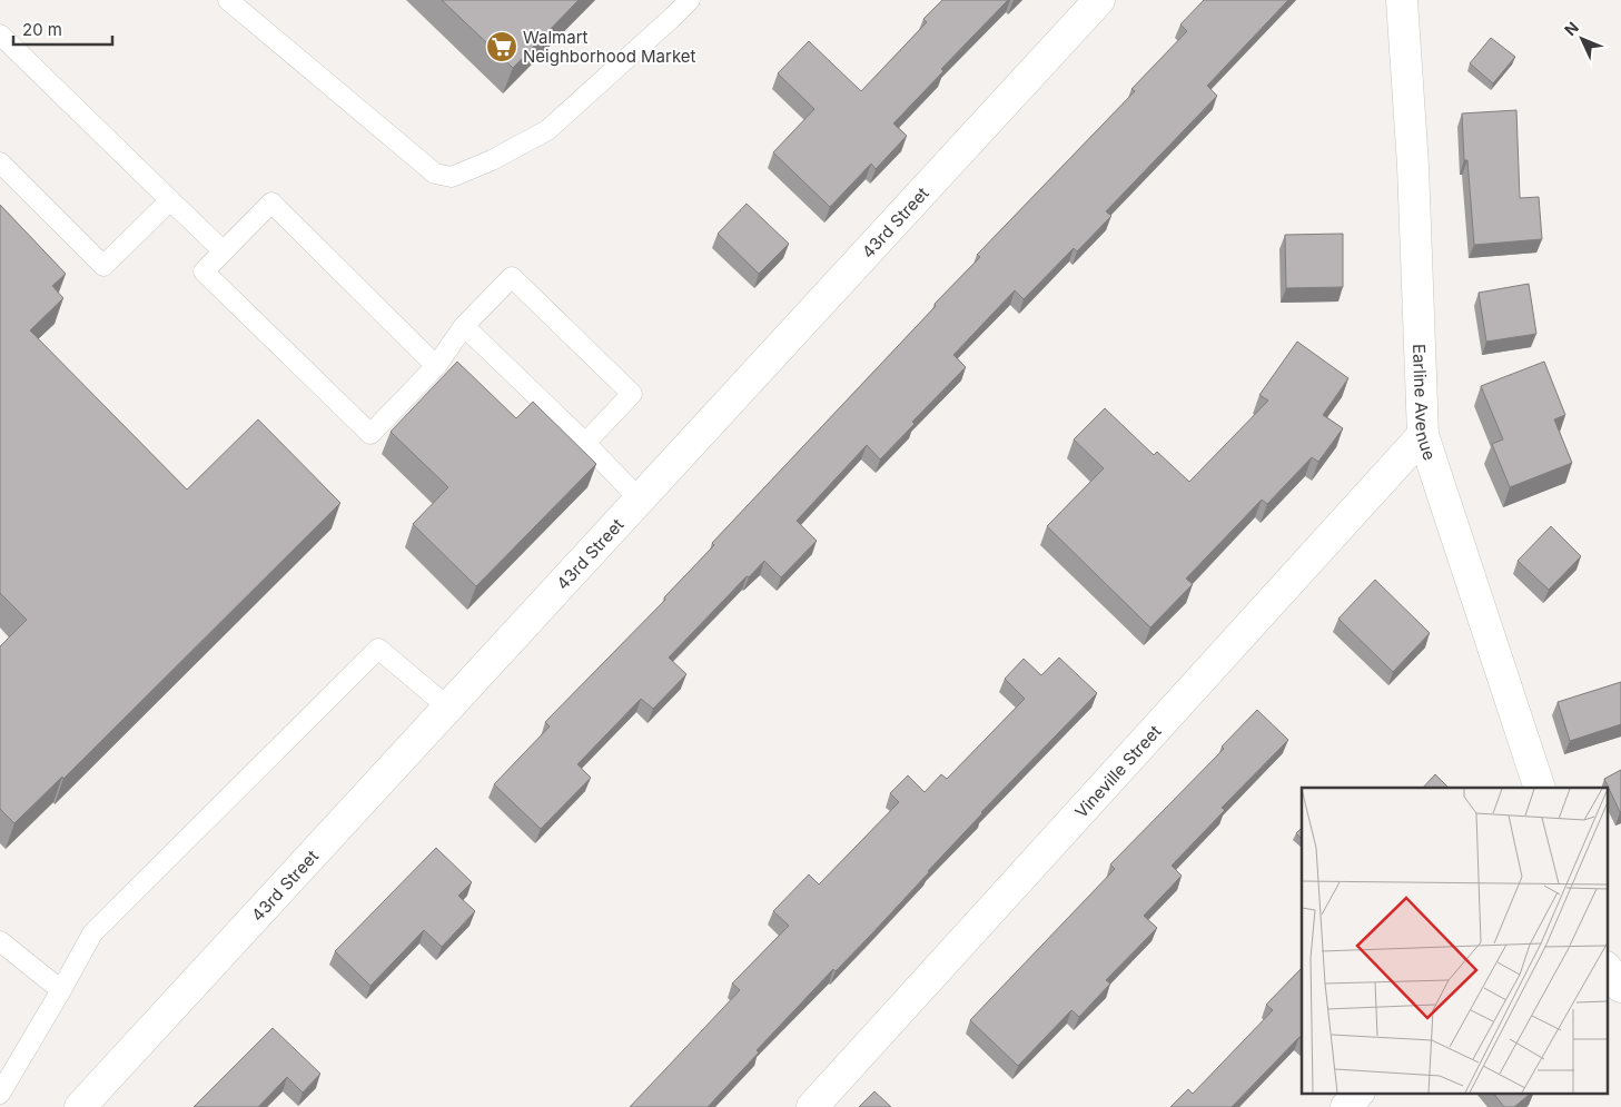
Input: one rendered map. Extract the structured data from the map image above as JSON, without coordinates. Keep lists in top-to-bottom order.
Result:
{
  "streets": {
    "street": ["43rd Street", "Earline Avenue", "Vineville Street"]
  },
  "crossings": [
    ["Earline Avenue", "Vineville Street"]
  ],
  "places": {
    "supermarket": ["Walmart Neighborhood Market"]
  },
  "scale_bar": "20 m",
  "north": "top left"
}
